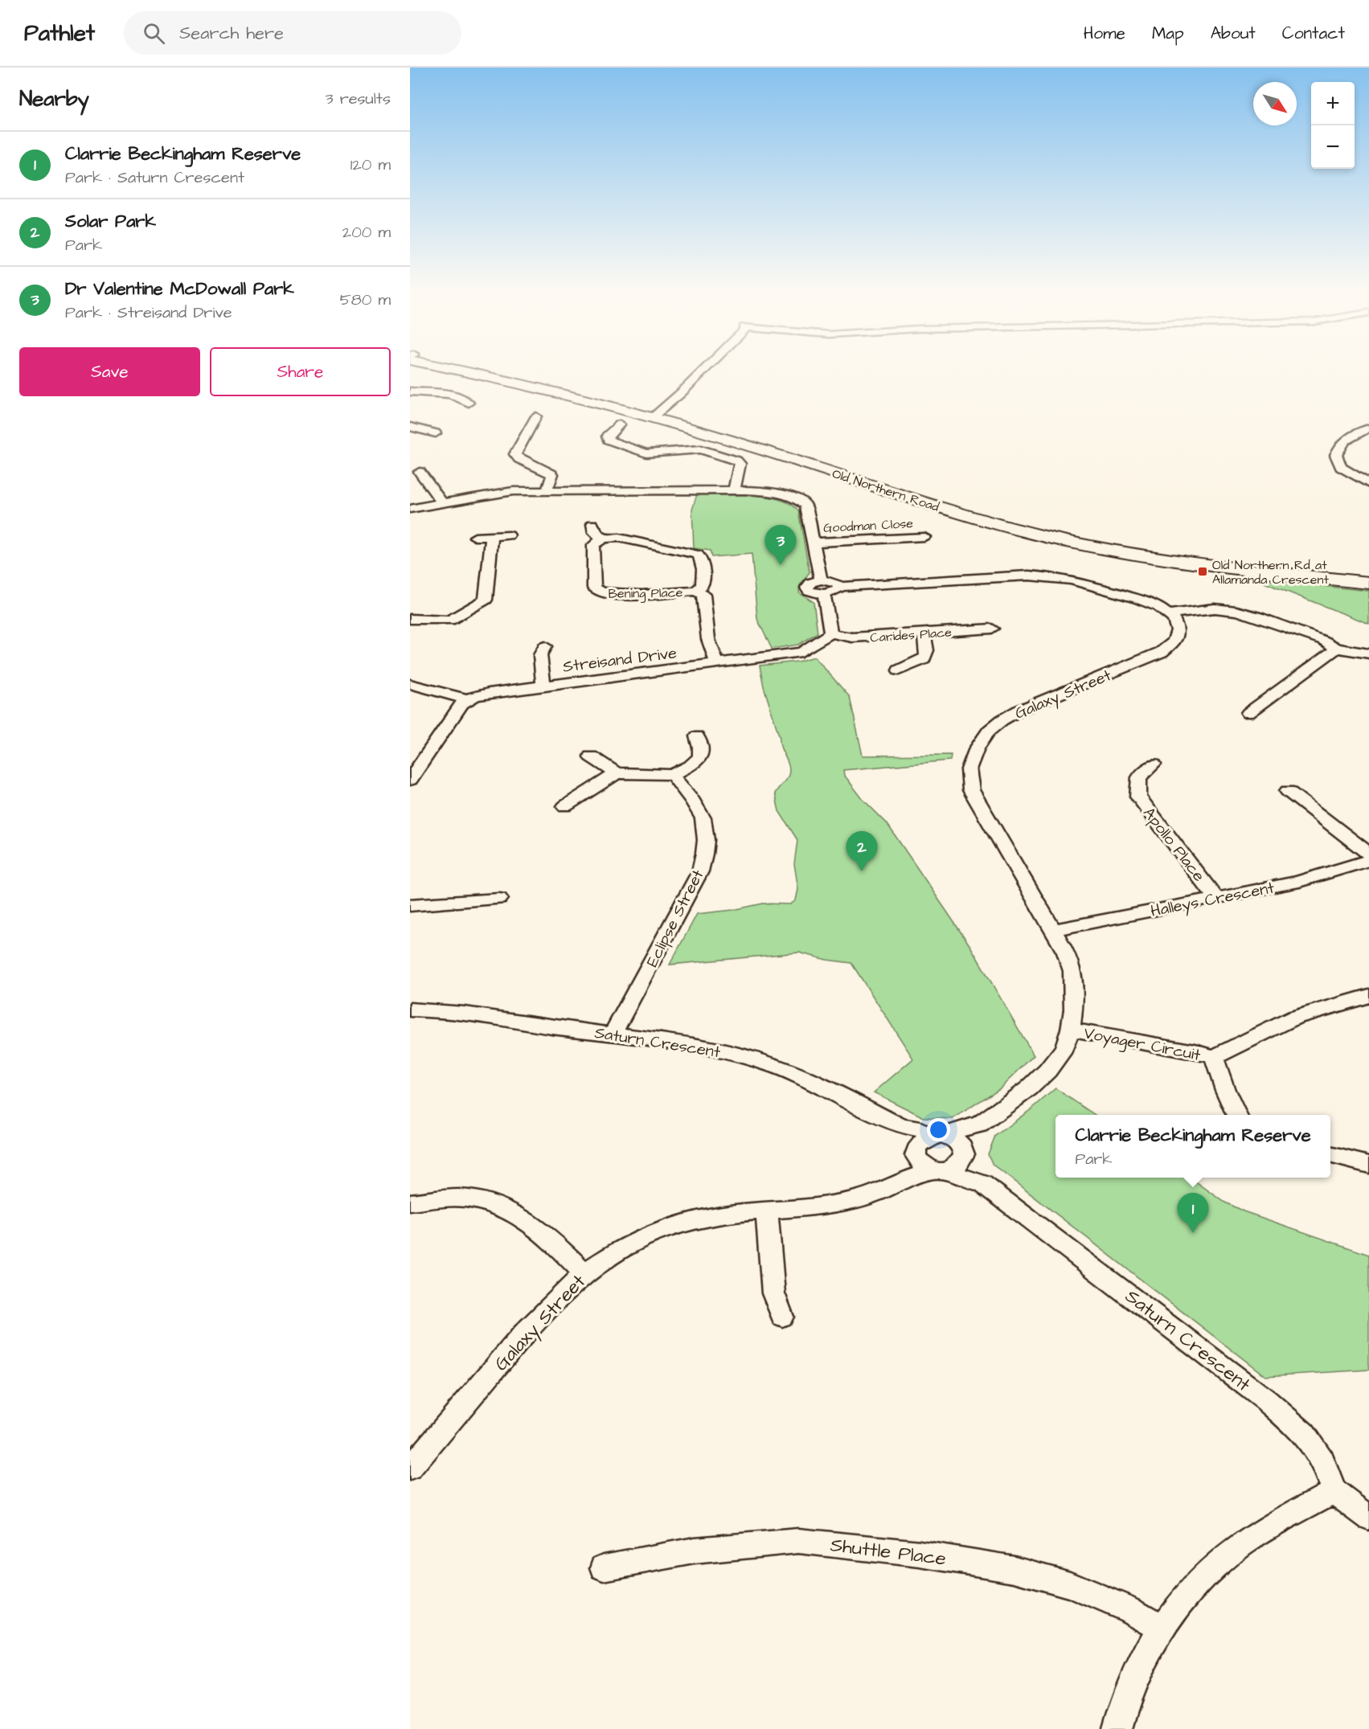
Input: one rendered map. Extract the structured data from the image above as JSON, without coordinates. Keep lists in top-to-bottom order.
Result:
{
  "streets": {
    "highway": ["Old Northern Road"],
    "street": [
      "Goodman Close",
      "Bening Place",
      "Carides Place",
      "Streisand Drive",
      "Galaxy Street",
      "Apollo Place",
      "Halleys Crescent",
      "Eclipse Street",
      "Saturn Crescent",
      "Voyager Circuit",
      "Shuttle Place"
    ]
  },
  "crossings": [
    ["Bening Place", "Streisand Drive"],
    ["Carides Place", "Streisand Drive"],
    ["Galaxy Street", "Halleys Crescent"],
    ["Galaxy Street", "Saturn Crescent"],
    ["Galaxy Street", "Voyager Circuit"],
    ["Apollo Place", "Halleys Crescent"],
    ["Eclipse Street", "Saturn Crescent"]
  ],
  "places": {
    "transit": ["Old Northern Rd at Allamanda Crescent"]
  },
  "north": "bottom right",
  "page": {
    "header": "Pathlet",
    "search": "Search here",
    "nav": [
      "Home",
      "Map",
      "About",
      "Contact"
    ],
    "heading": ["Nearby", "3 results"],
    "map_buttons": ["+", "−"],
    "list": [
      {
        "mark": "1",
        "name": "Clarrie Beckingham Reserve",
        "note": "Park · Saturn Crescent",
        "value": "120 m"
      },
      {
        "mark": "2",
        "name": "Solar Park",
        "note": "Park",
        "value": "200 m"
      },
      {
        "mark": "3",
        "name": "Dr Valentine McDowall Park",
        "note": "Park · Streisand Drive",
        "value": "580 m"
      }
    ],
    "buttons": ["Save", "Share"],
    "pins": ["3", "2", "1"],
    "popup": ["Clarrie Beckingham Reserve", "Park"]
  }
}
